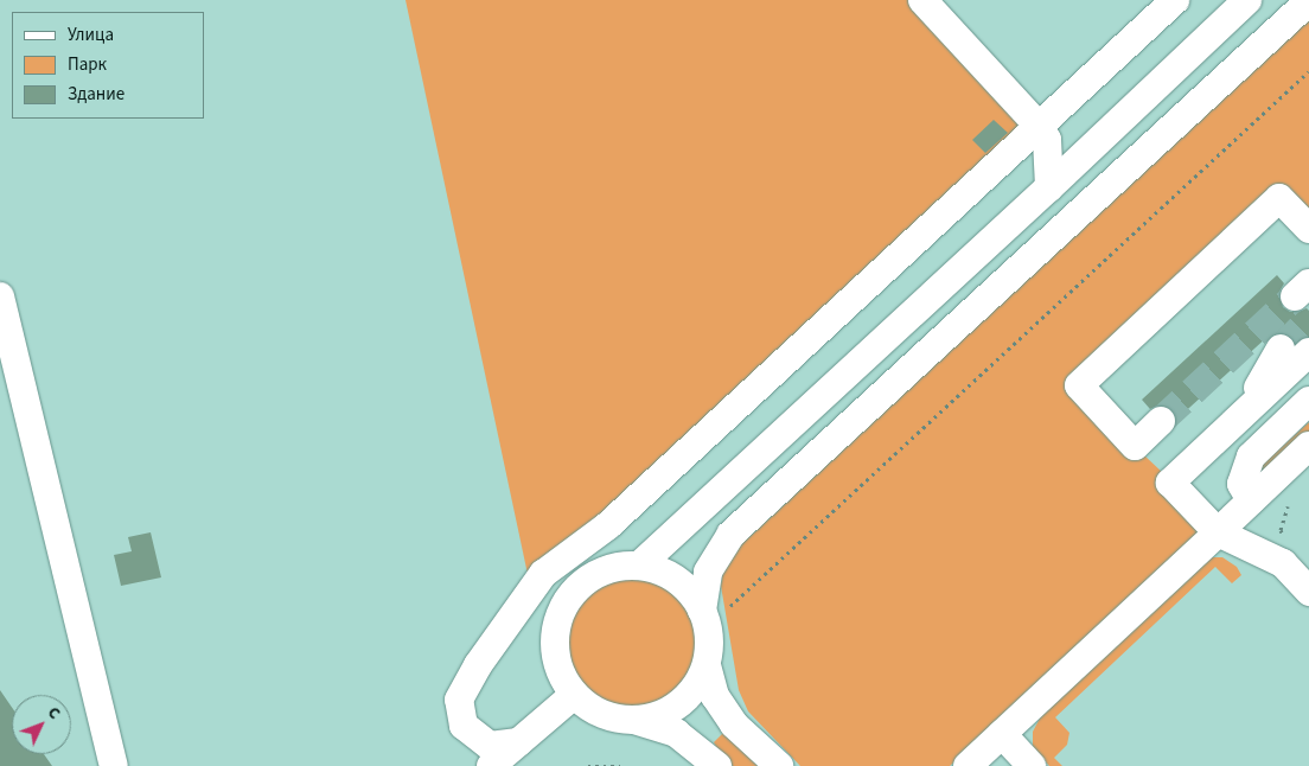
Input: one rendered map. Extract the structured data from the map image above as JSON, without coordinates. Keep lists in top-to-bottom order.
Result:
{
  "legend": ["Улица", "Парк", "Здание"],
  "north": "top right"
}
